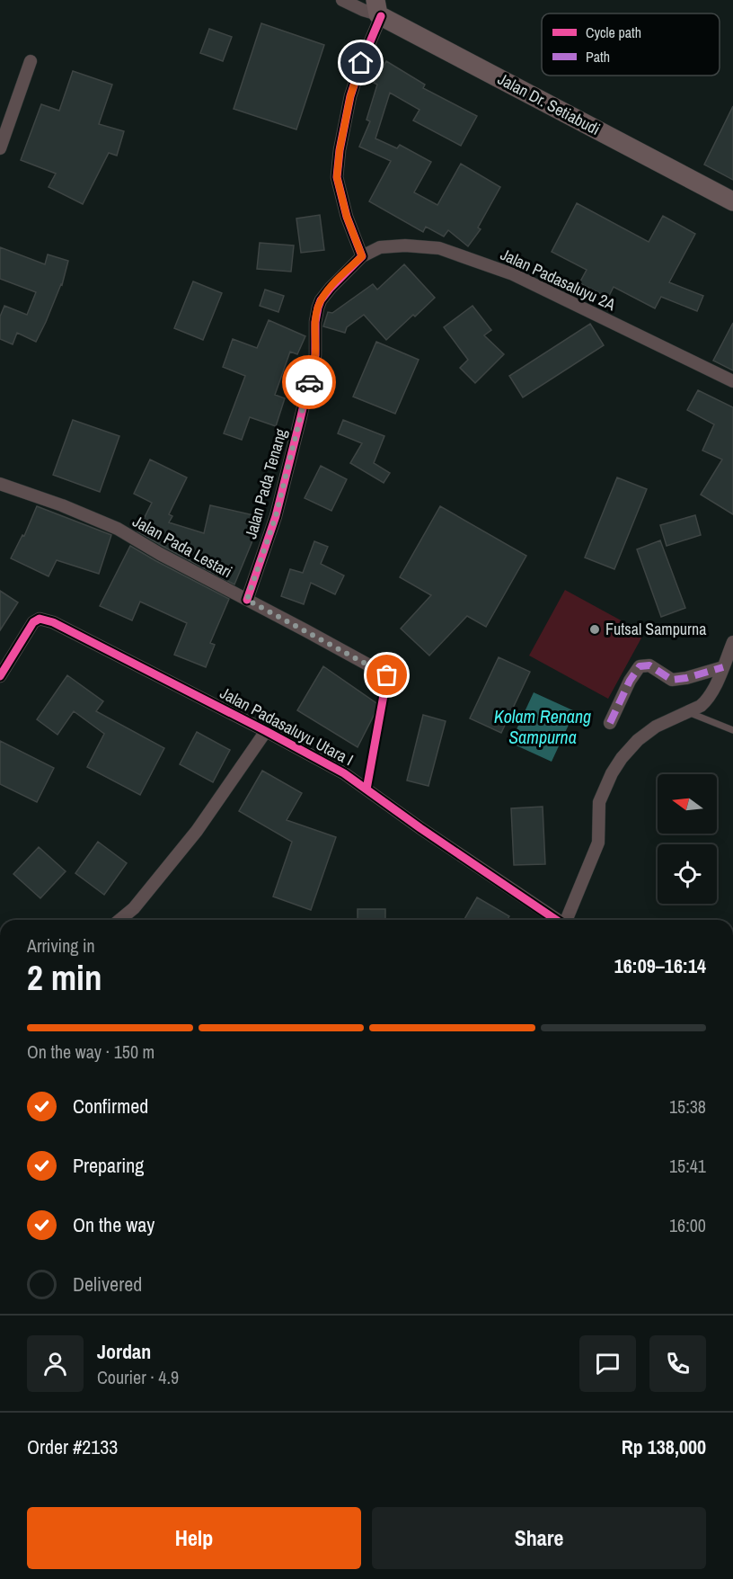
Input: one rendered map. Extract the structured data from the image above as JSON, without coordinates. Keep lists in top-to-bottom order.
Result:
{
  "streets": {
    "main road": ["Jalan Dr. Setiabudi"],
    "street": [
      "Jalan Padasaluyu 2A",
      "Jalan Pada Tenang",
      "Jalan Pada Lestari",
      "Jalan Padasaluyu Utara I"
    ]
  },
  "crossings": [
    ["Jalan Padasaluyu 2A", "Jalan Pada Tenang"],
    ["Jalan Pada Tenang", "Jalan Pada Lestari"]
  ],
  "water": ["Kolam Renang Sampurna"],
  "places": ["Futsal Sampurna"],
  "legend": ["Cycle path", "Path"],
  "north": "left",
  "page": {
    "heading": ["2 min", "Arriving in", "16:09–16:14"],
    "panel": [
      "Jordan",
      "Courier · 4.9",
      "Order #2133",
      "Rp 138,000"
    ],
    "bar": "On the way · 150 m",
    "list": [
      ["Confirmed", "15:38"],
      ["Preparing", "15:41"],
      ["On the way", "16:00"],
      "Delivered"
    ],
    "buttons": ["Help", "Share"]
  }
}
